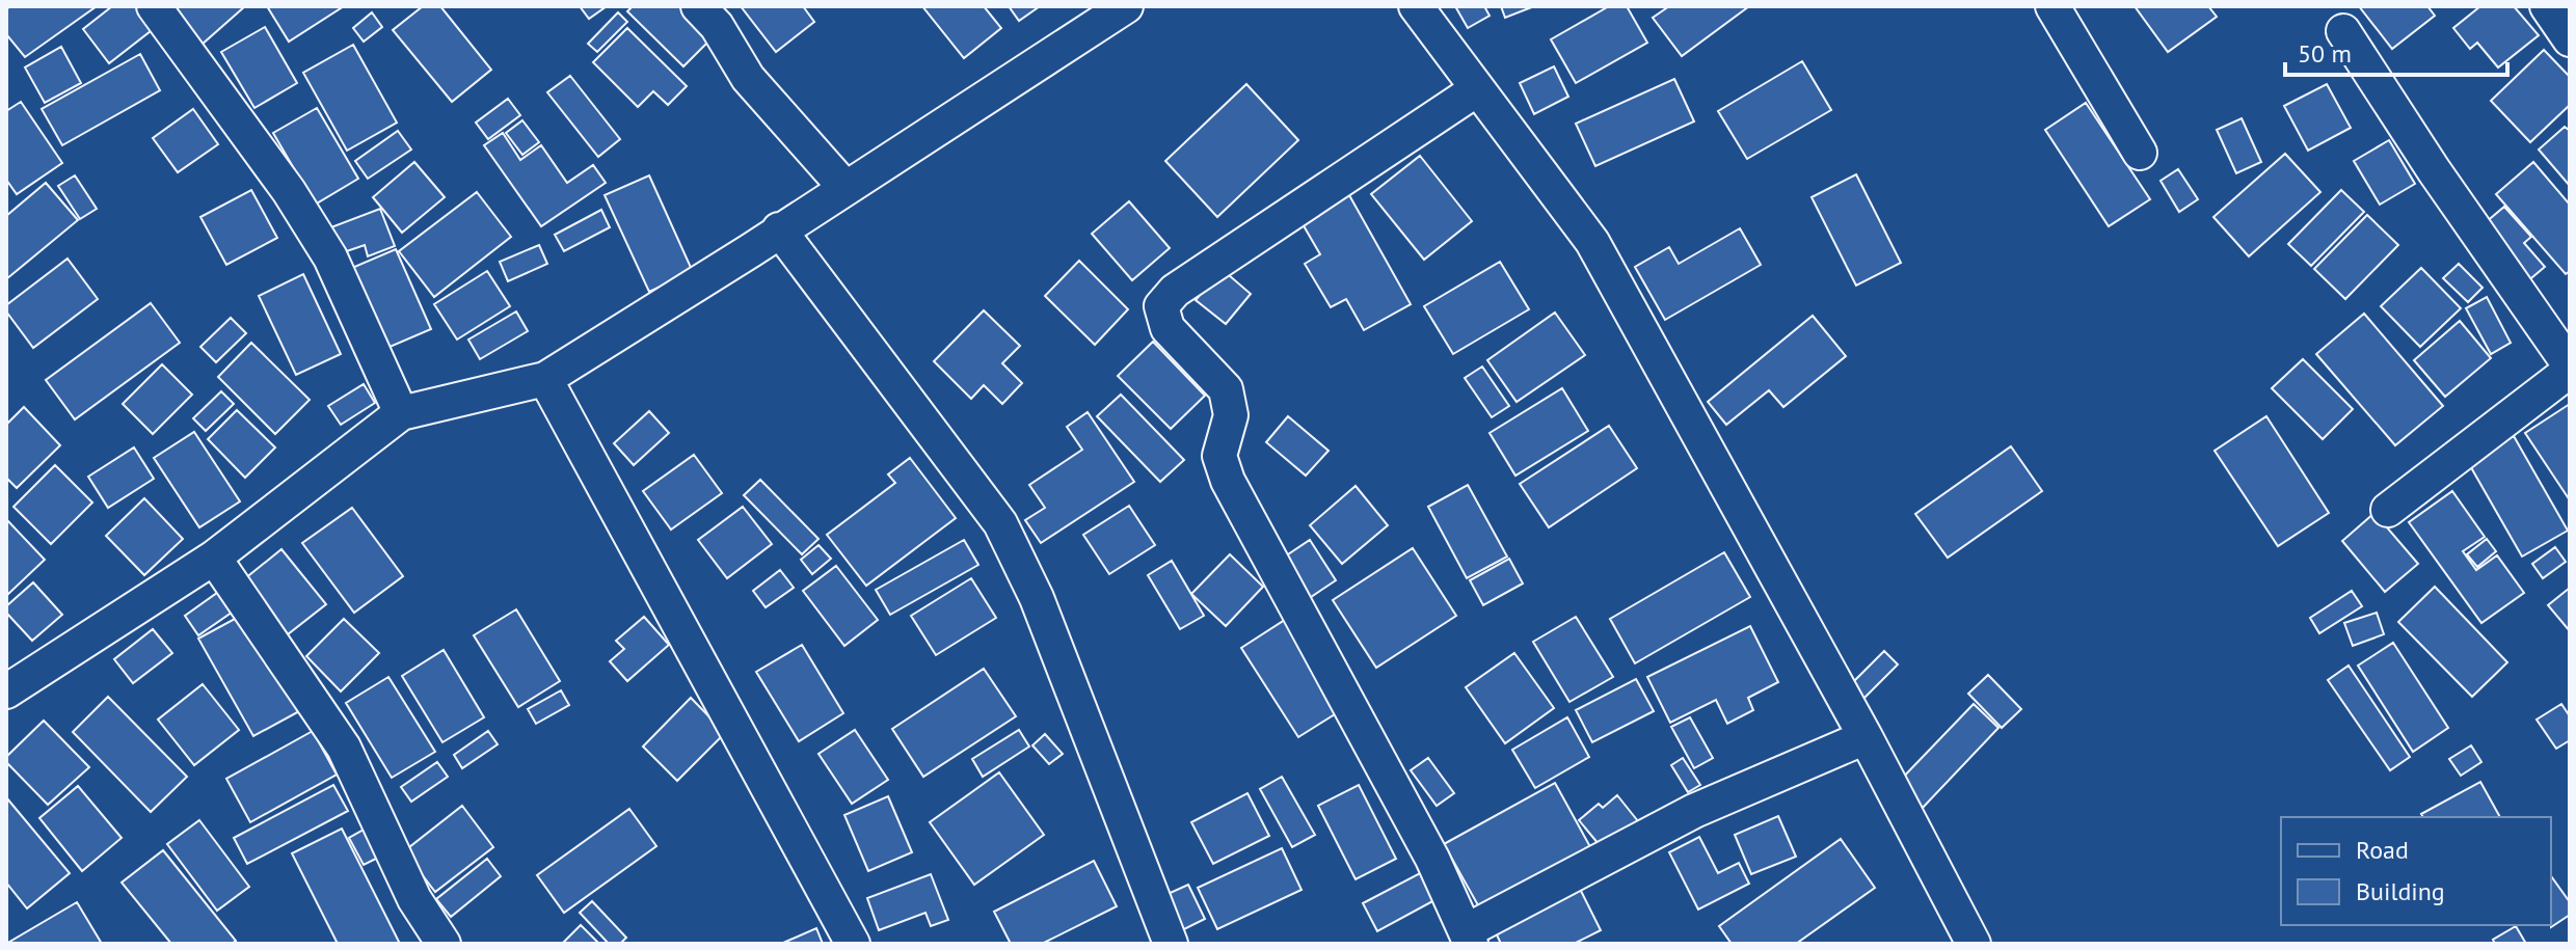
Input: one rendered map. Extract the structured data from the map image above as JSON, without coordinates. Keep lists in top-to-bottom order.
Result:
{
  "legend": ["Road", "Building"],
  "scale_bar": "50 m"
}
